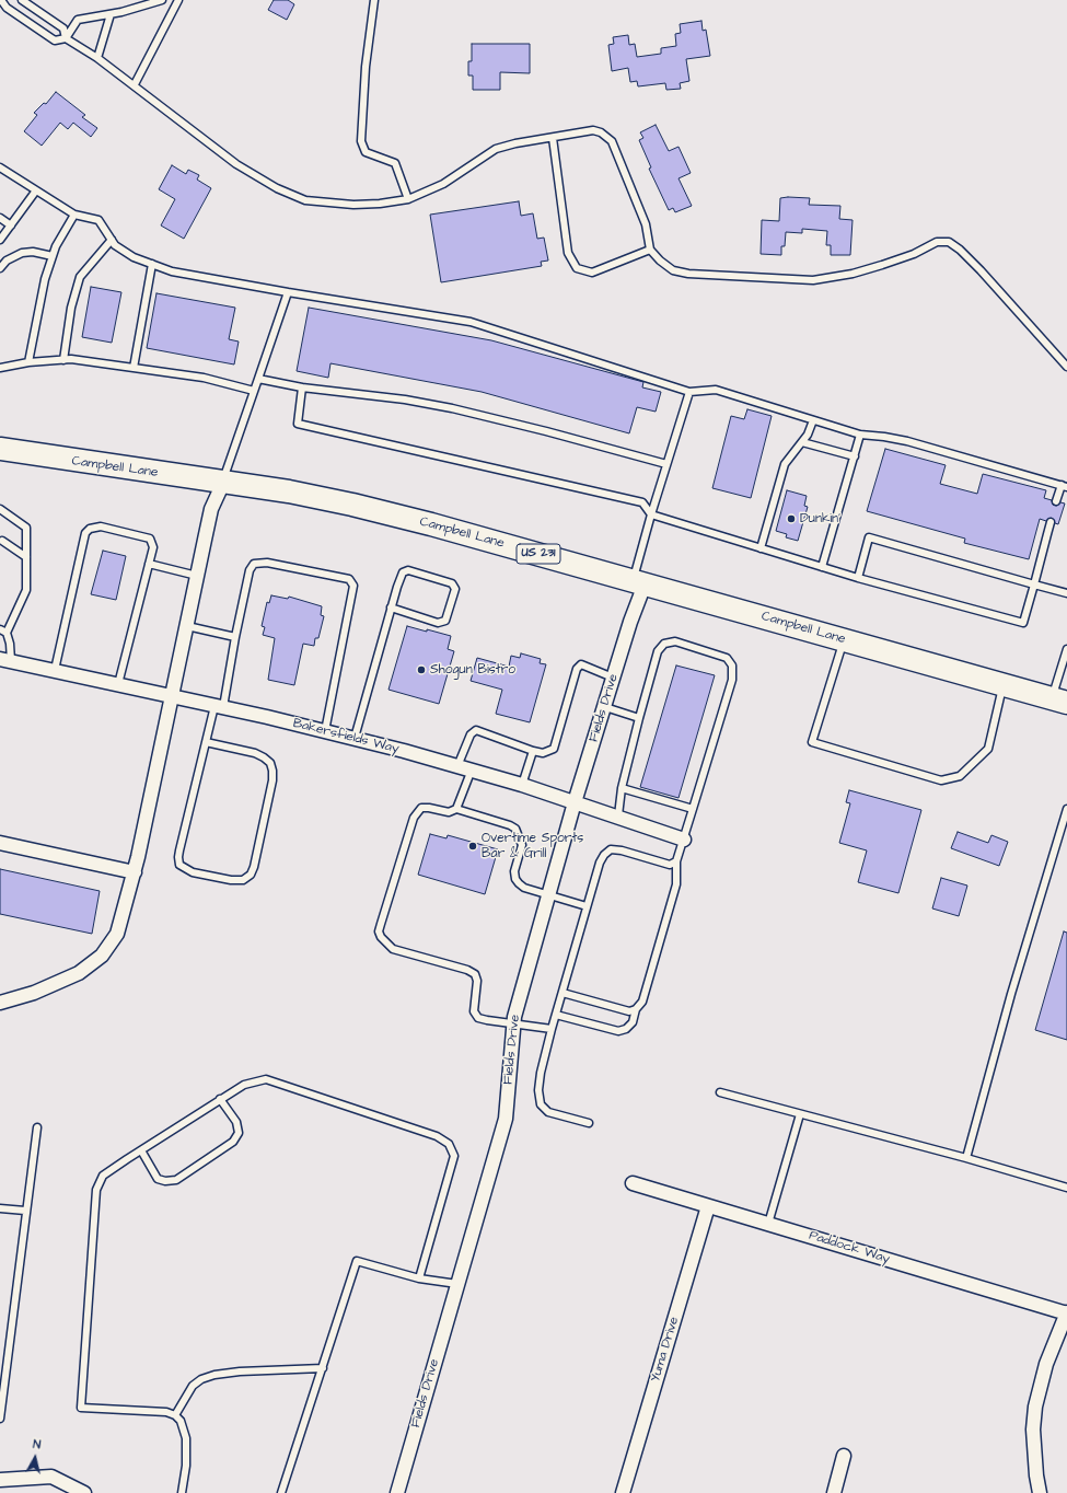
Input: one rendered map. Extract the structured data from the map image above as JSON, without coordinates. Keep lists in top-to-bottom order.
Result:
{
  "streets": {
    "main road": ["Campbell Lane", "US 231"],
    "street": [
      "Fields Drive",
      "Bakersfields Way",
      "Paddock Way",
      "Yuma Drive"
    ]
  },
  "crossings": [
    ["Campbell Lane", "Fields Drive"],
    ["Fields Drive", "Bakersfields Way"],
    ["Paddock Way", "Yuma Drive"]
  ],
  "places": ["Dunkin'", "Shogun Bistro", "Overtime Sports Bar & Grill"],
  "north": "top"
}
